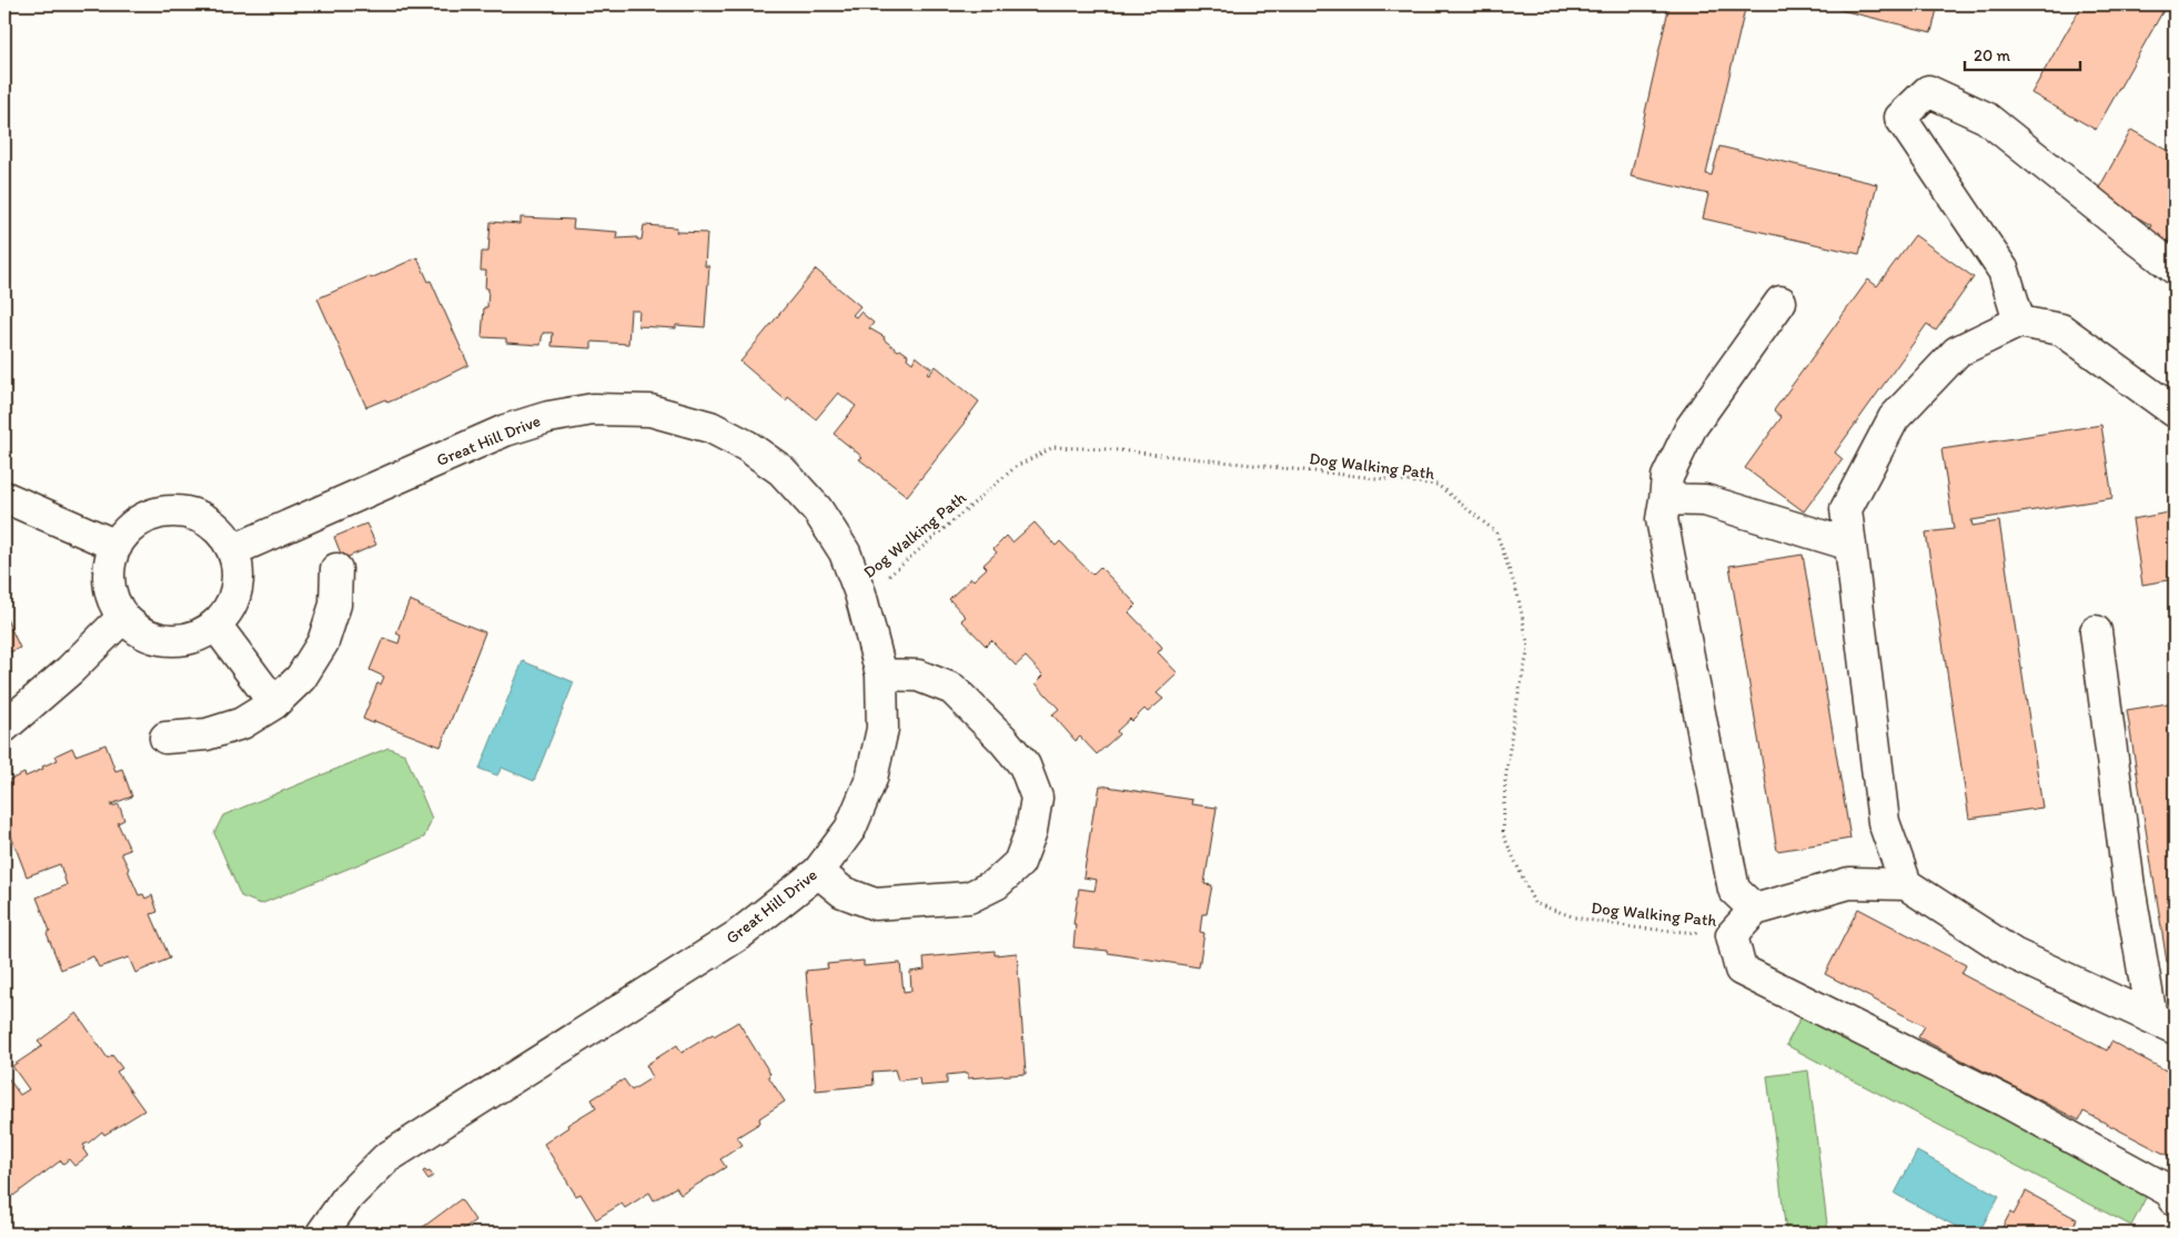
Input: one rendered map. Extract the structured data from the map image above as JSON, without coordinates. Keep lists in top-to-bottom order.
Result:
{
  "streets": {
    "street": ["Great Hill Drive"],
    "path": ["Dog Walking Path"]
  },
  "crossings": [
    ["Great Hill Drive", "Dog Walking Path"]
  ],
  "scale_bar": "20 m"
}
